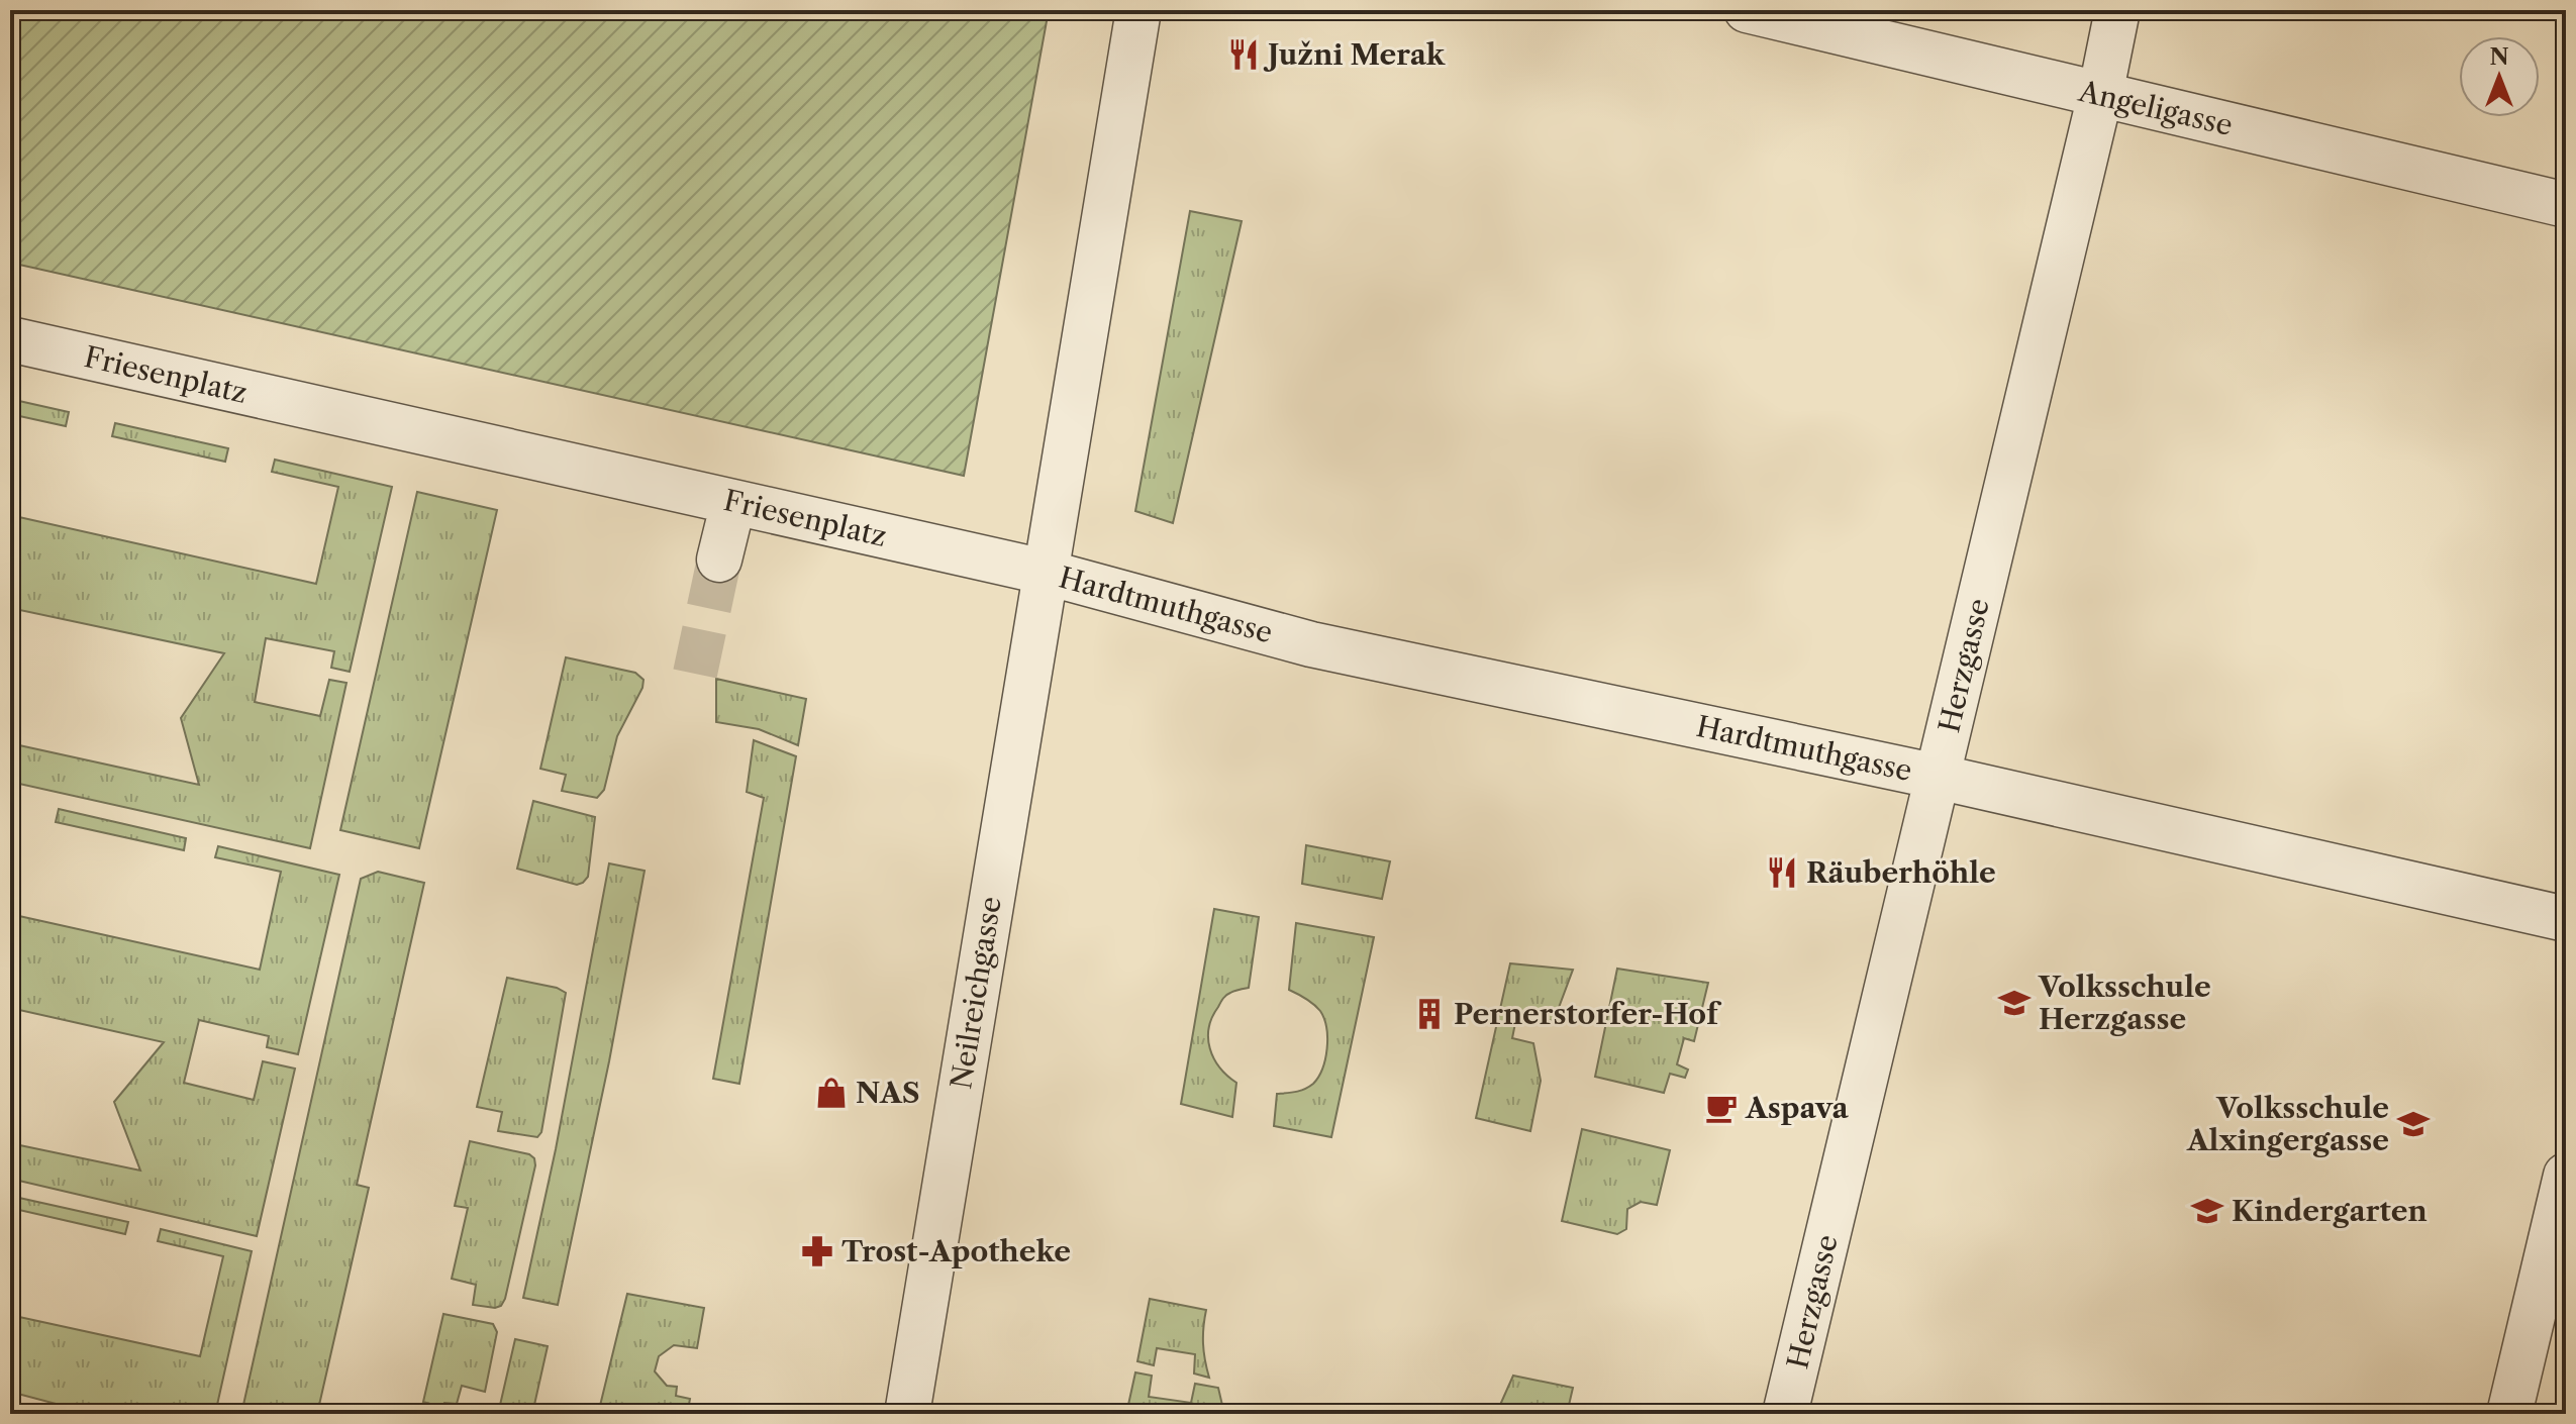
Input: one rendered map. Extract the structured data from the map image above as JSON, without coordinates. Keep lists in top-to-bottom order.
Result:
{
  "streets": {
    "street": [
      "Angeligasse",
      "Friesenplatz",
      "Hardtmuthgasse",
      "Herzgasse",
      "Neilreichgasse"
    ]
  },
  "crossings": [
    ["Angeligasse", "Herzgasse"],
    ["Friesenplatz", "Hardtmuthgasse"],
    ["Friesenplatz", "Neilreichgasse"],
    ["Hardtmuthgasse", "Herzgasse"],
    ["Hardtmuthgasse", "Neilreichgasse"]
  ],
  "places": {
    "restaurant": ["Južni Merak", "Räuberhöhle"],
    "school or university": ["Volksschule Herzgasse", "Volksschule Alxingergasse", "Kindergarten"],
    "building": ["Pernerstorfer-Hof"],
    "shop": ["NAS"],
    "cafe": ["Aspava"],
    "pharmacy": ["Trost-Apotheke"]
  },
  "north": "top"
}
